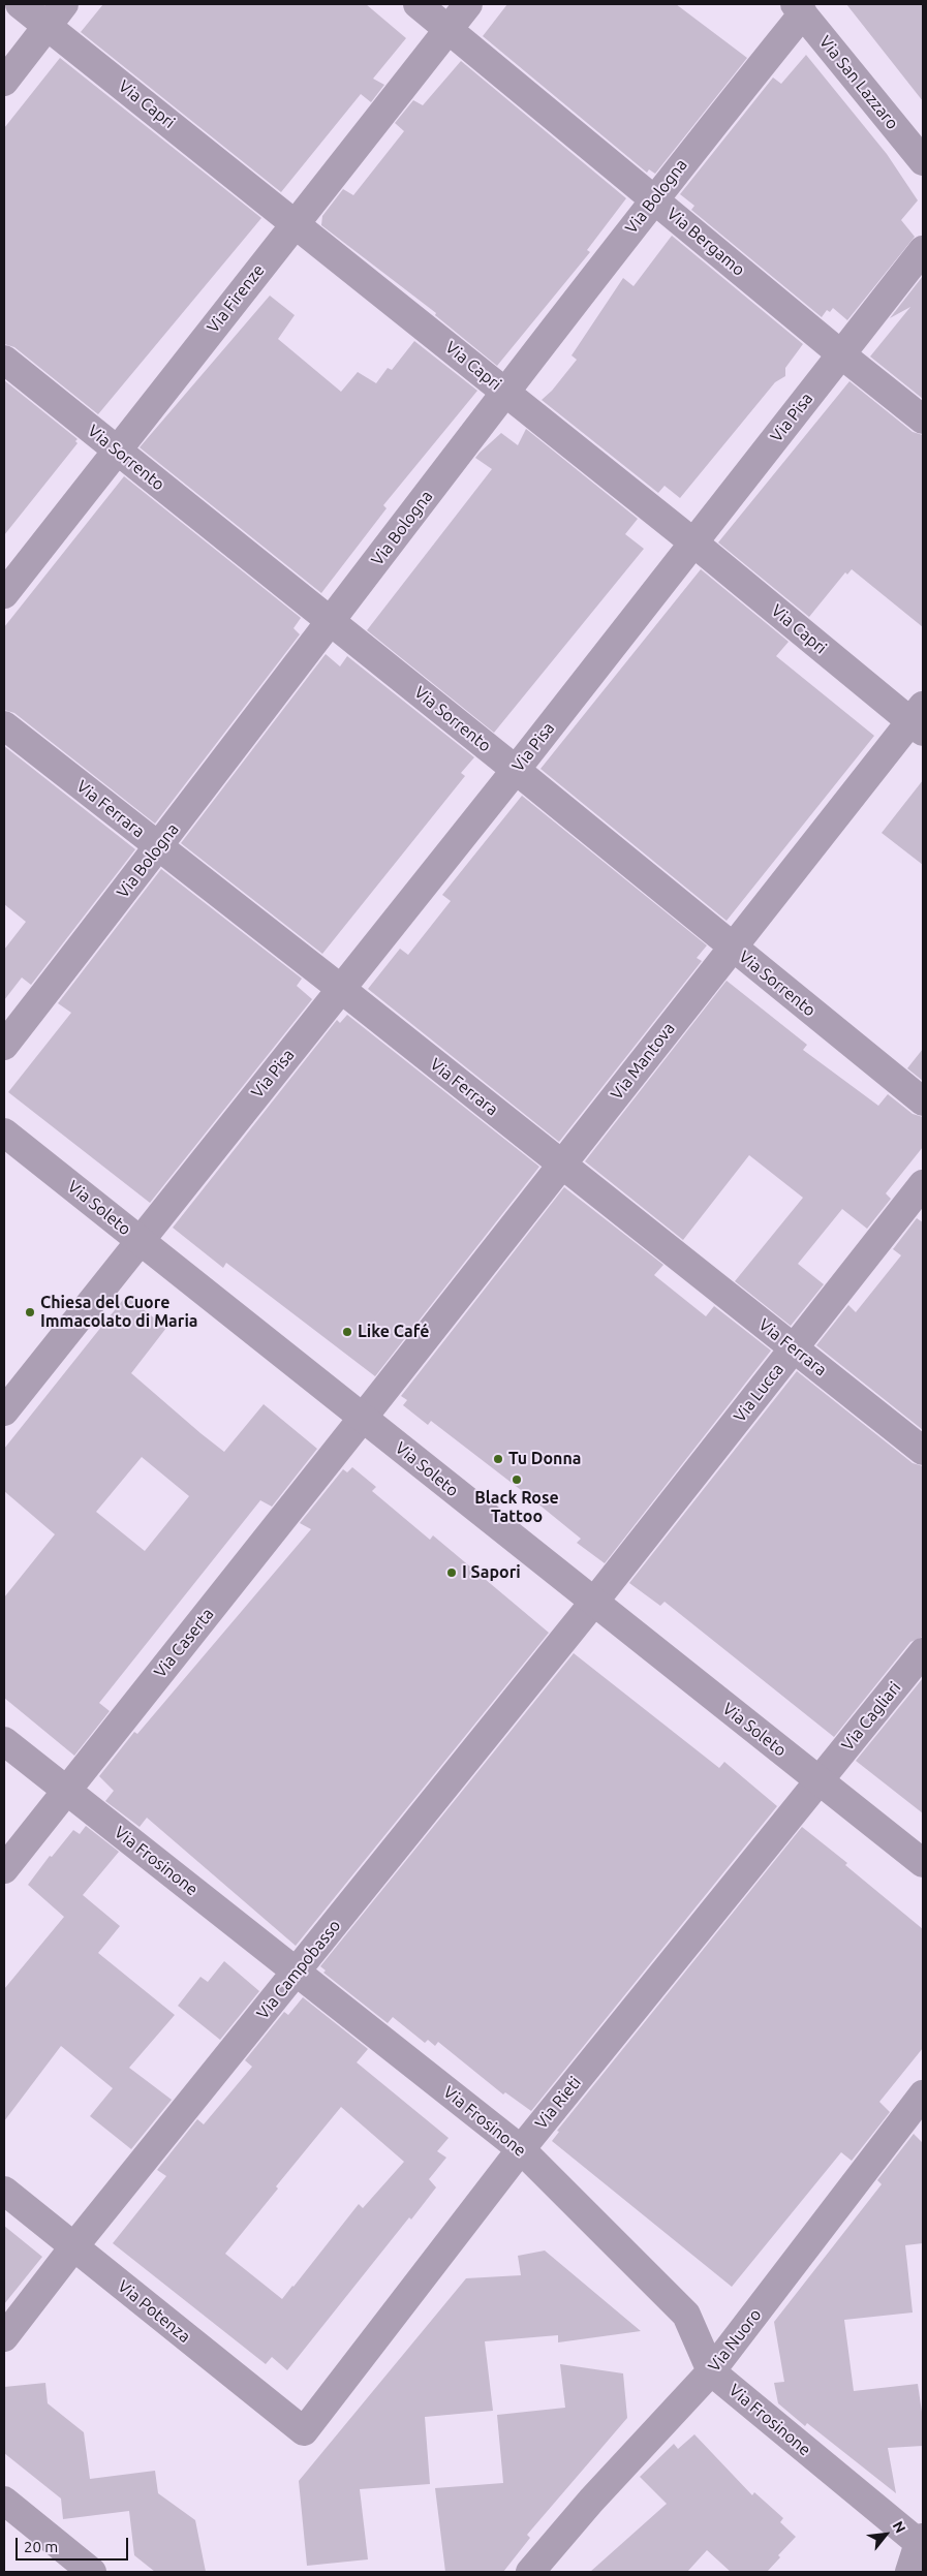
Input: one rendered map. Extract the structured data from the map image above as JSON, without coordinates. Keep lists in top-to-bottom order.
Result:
{
  "streets": {
    "street": [
      "Via San Lazzaro",
      "Via Capri",
      "Via Bologna",
      "Via Bergamo",
      "Via Firenze",
      "Via Pisa",
      "Via Sorrento",
      "Via Ferrara",
      "Via Mantova",
      "Via Soleto",
      "Via Lucca",
      "Via Caserta",
      "Via Cagliari",
      "Via Frosinone",
      "Via Campobasso",
      "Via Rieti",
      "Via Potenza",
      "Via Nuoro"
    ]
  },
  "crossings": [
    ["Via San Lazzaro", "Via Bologna"],
    ["Via Capri", "Via Bologna"],
    ["Via Capri", "Via Firenze"],
    ["Via Capri", "Via Pisa"],
    ["Via Capri", "Via Mantova"],
    ["Via Bologna", "Via Bergamo"],
    ["Via Bologna", "Via Sorrento"],
    ["Via Bologna", "Via Ferrara"],
    ["Via Bergamo", "Via Firenze"],
    ["Via Bergamo", "Via Pisa"],
    ["Via Firenze", "Via Sorrento"],
    ["Via Pisa", "Via Sorrento"],
    ["Via Pisa", "Via Ferrara"],
    ["Via Pisa", "Via Soleto"],
    ["Via Sorrento", "Via Mantova"],
    ["Via Ferrara", "Via Mantova"],
    ["Via Ferrara", "Via Lucca"],
    ["Via Mantova", "Via Soleto"],
    ["Via Mantova", "Via Caserta"],
    ["Via Soleto", "Via Lucca"],
    ["Via Soleto", "Via Caserta"],
    ["Via Soleto", "Via Cagliari"],
    ["Via Soleto", "Via Campobasso"],
    ["Via Soleto", "Via Rieti"],
    ["Via Lucca", "Via Campobasso"],
    ["Via Caserta", "Via Frosinone"],
    ["Via Cagliari", "Via Rieti"],
    ["Via Frosinone", "Via Campobasso"],
    ["Via Frosinone", "Via Rieti"],
    ["Via Frosinone", "Via Nuoro"],
    ["Via Campobasso", "Via Potenza"],
    ["Via Rieti", "Via Potenza"]
  ],
  "places": [
    "Chiesa del Cuore Immacolato di Maria",
    "Like Café",
    "Tu Donna",
    "Black Rose Tattoo",
    "I Sapori"
  ],
  "scale_bar": "20 m",
  "north": "top right"
}
